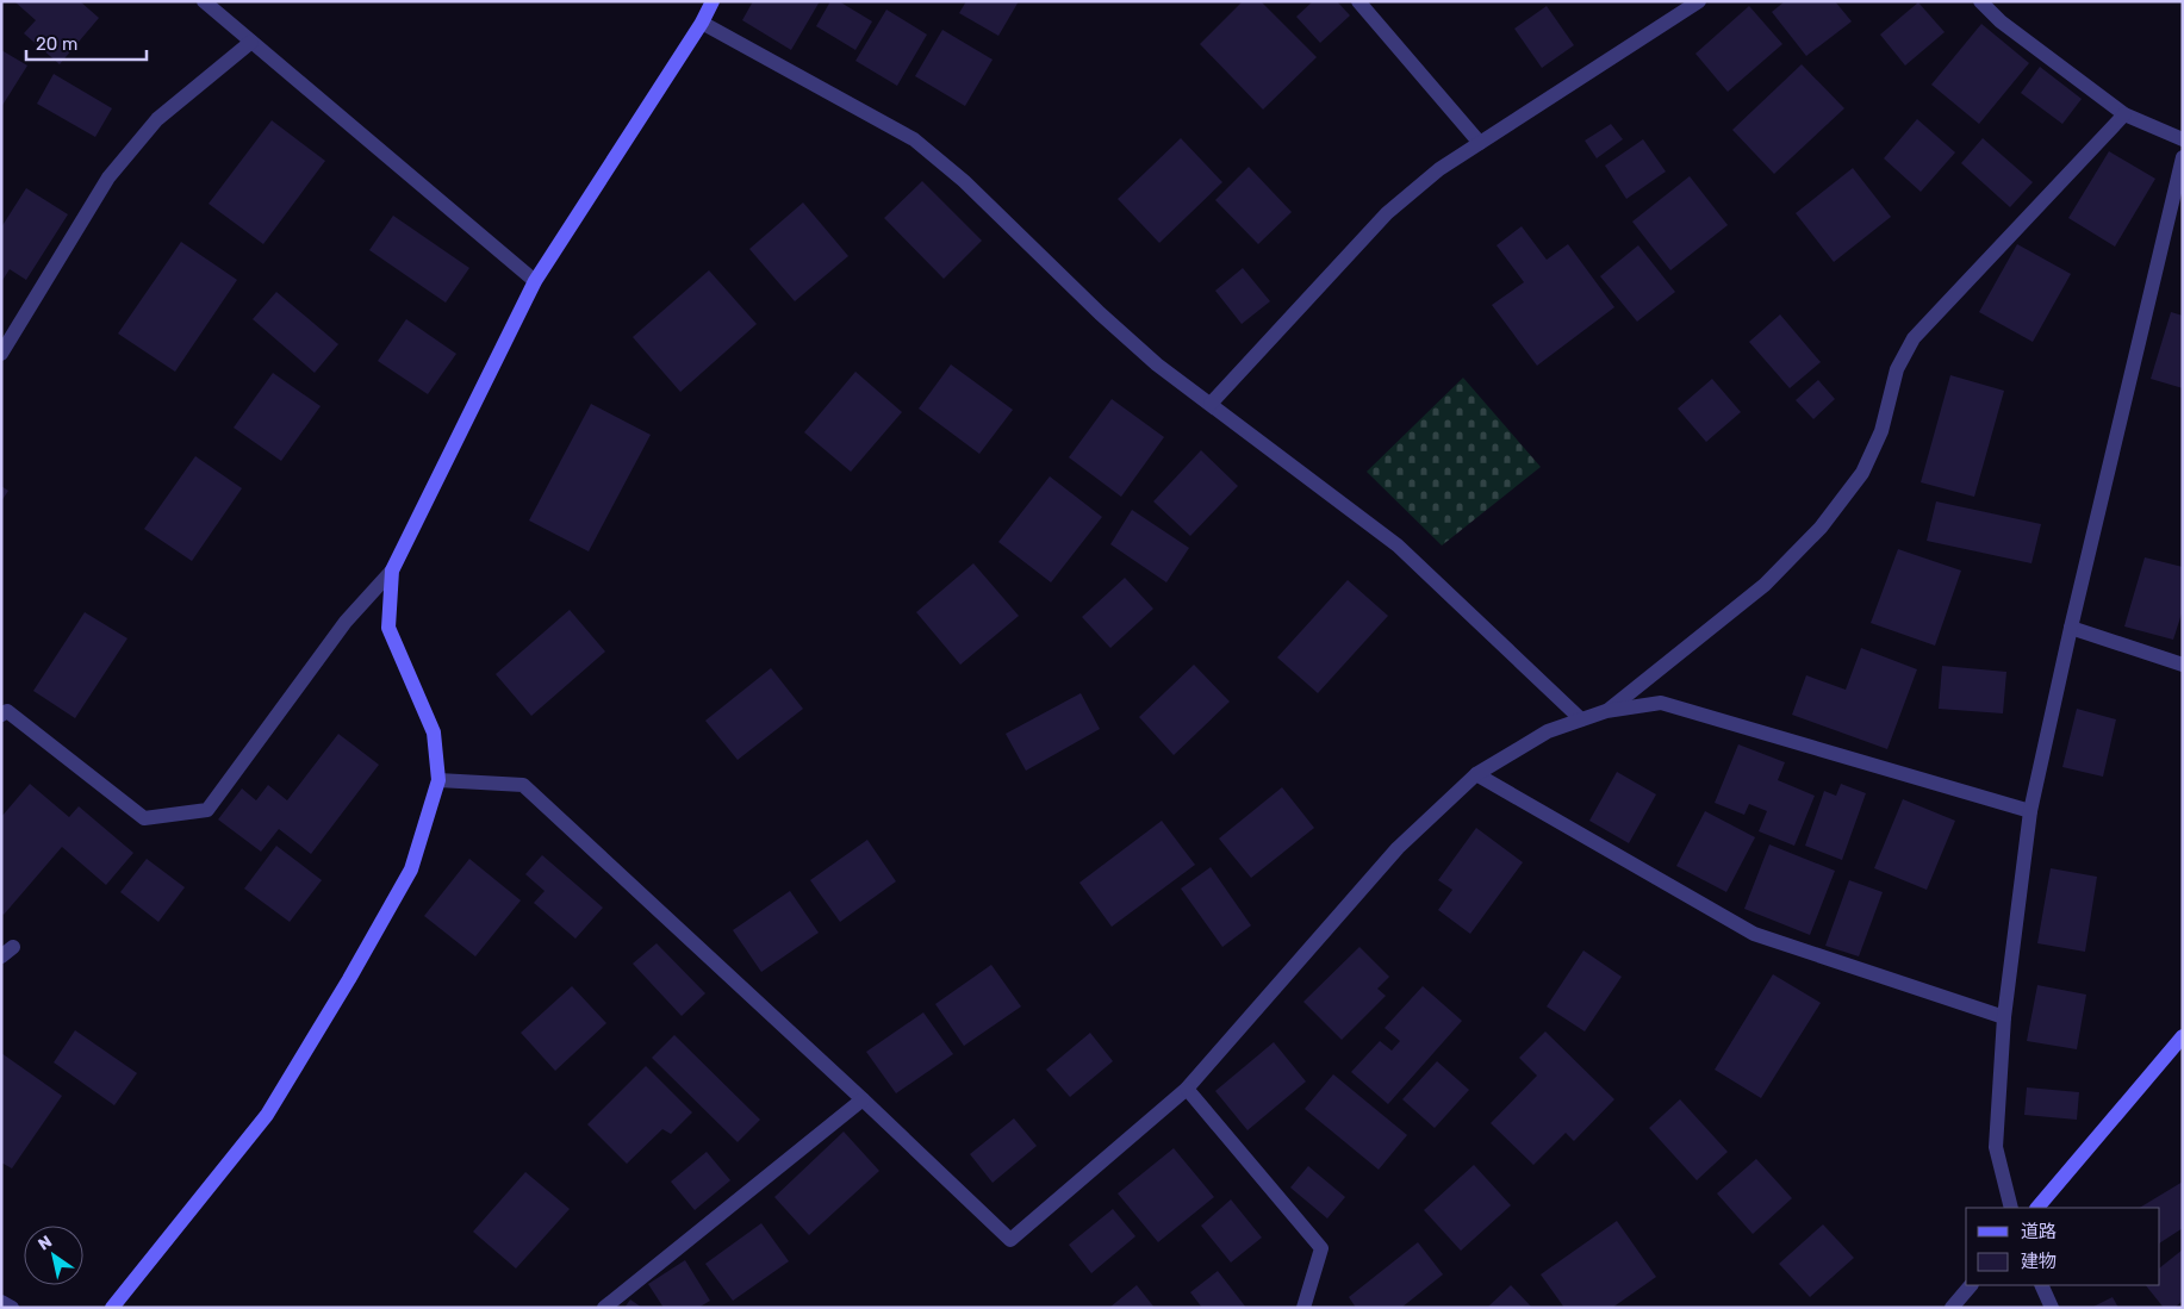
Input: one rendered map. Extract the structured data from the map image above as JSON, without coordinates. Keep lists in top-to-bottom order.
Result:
{
  "legend": ["道路", "建物"],
  "scale_bar": "20 m",
  "north": "top left"
}
